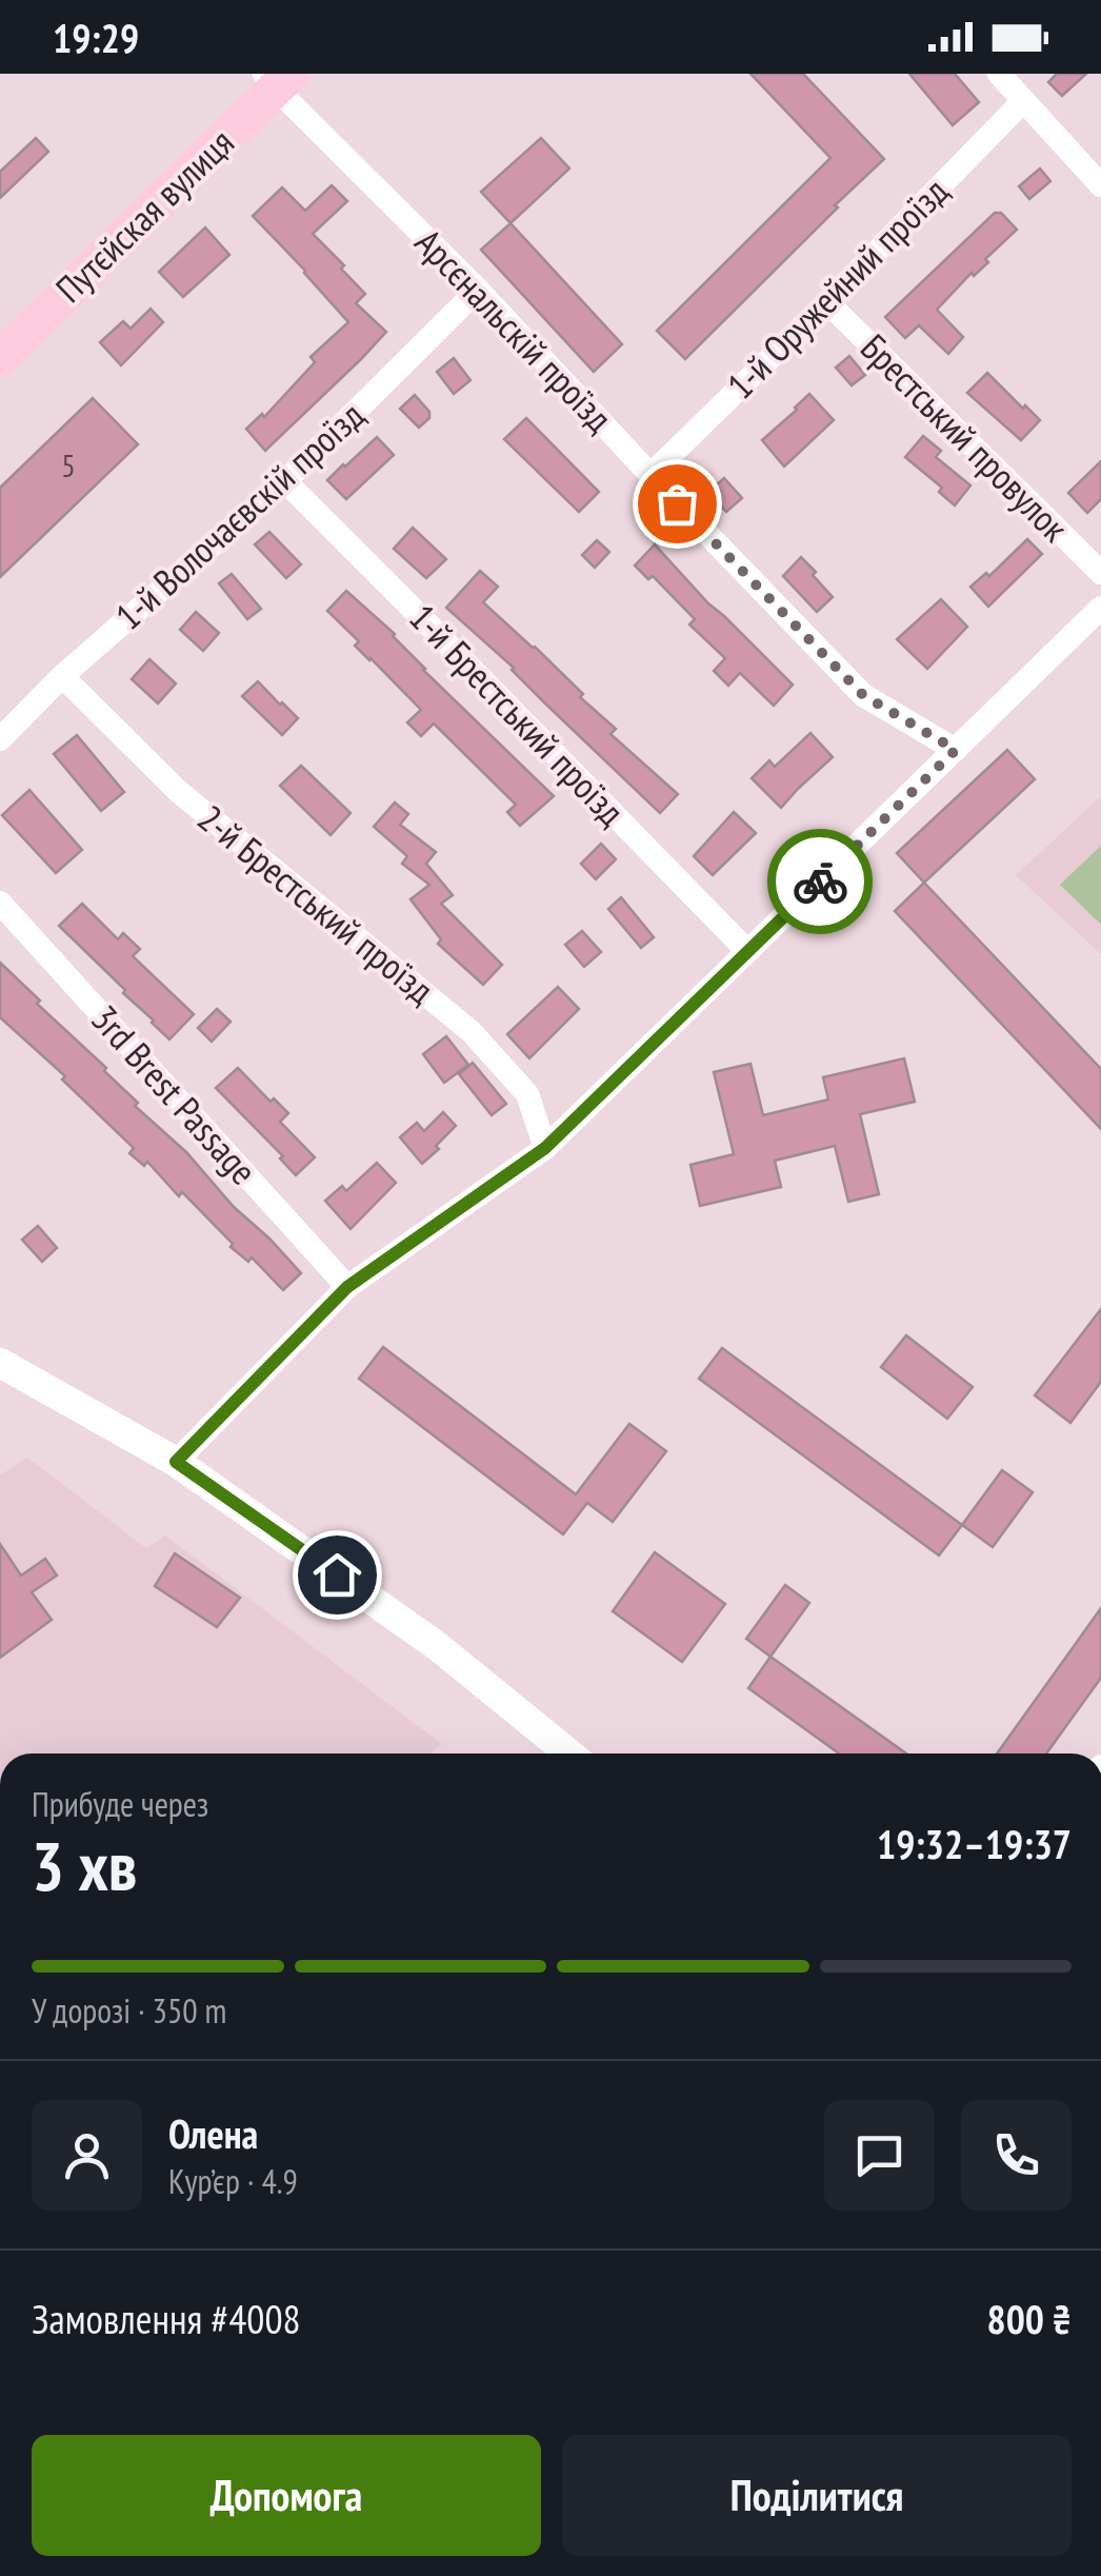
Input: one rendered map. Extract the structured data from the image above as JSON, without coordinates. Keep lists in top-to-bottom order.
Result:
{
  "streets": {
    "main road": ["Путєйская вулиця"],
    "street": [
      "1-й Оружейний проїзд",
      "Арсєнальскій проїзд",
      "Брестський провулок",
      "1-й Волочаєвскій проїзд",
      "1-й Брестський проїзд",
      "2-й Брестський проїзд",
      "3rd Brest Passage"
    ]
  },
  "crossings": [
    ["Путєйская вулиця", "Арсєнальскій проїзд"],
    ["1-й Оружейний проїзд", "Арсєнальскій проїзд"],
    ["1-й Оружейний проїзд", "Брестський провулок"],
    ["Арсєнальскій проїзд", "1-й Волочаєвскій проїзд"],
    ["1-й Волочаєвскій проїзд", "1-й Брестський проїзд"],
    ["1-й Волочаєвскій проїзд", "2-й Брестський проїзд"]
  ],
  "house_numbers": ["5"],
  "page": {
    "status": "19:29",
    "heading": ["3 хв", "Прибуде через", "19:32–19:37"],
    "panel": [
      "Олена",
      "Кур’єр · 4.9",
      "Замовлення #4008",
      "800 ₴"
    ],
    "bar": "У дорозі · 350 m",
    "buttons": ["Допомога", "Поділитися"]
  }
}
